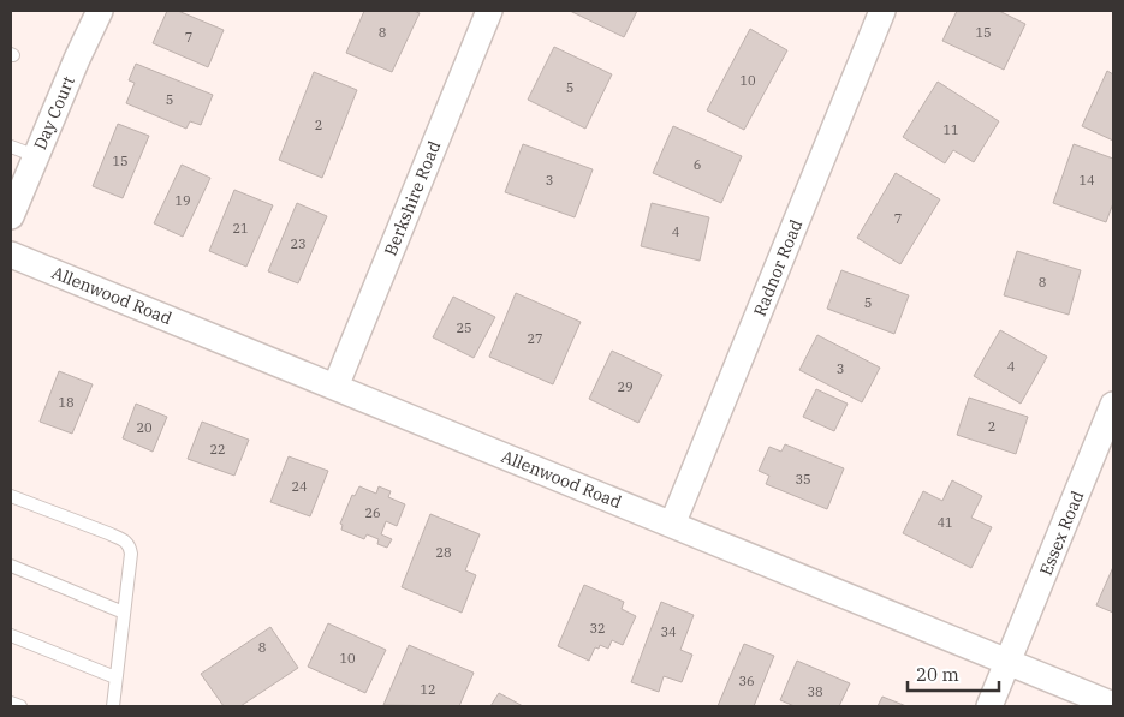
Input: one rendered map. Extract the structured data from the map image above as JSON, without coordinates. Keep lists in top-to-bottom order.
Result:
{
  "streets": {
    "street": [
      "Day Court",
      "Berkshire Road",
      "Radnor Road",
      "Allenwood Road",
      "Essex Road"
    ]
  },
  "crossings": [
    ["Berkshire Road", "Allenwood Road"],
    ["Radnor Road", "Allenwood Road"],
    ["Allenwood Road", "Essex Road"]
  ],
  "house_numbers": [
    "8",
    "15",
    "7",
    "10",
    "5",
    "5",
    "2",
    "11",
    "15",
    "6",
    "3",
    "14",
    "19",
    "7",
    "21",
    "4",
    "23",
    "8",
    "5",
    "25",
    "27",
    "4",
    "3",
    "29",
    "18",
    "2",
    "20",
    "22",
    "35",
    "24",
    "26",
    "41",
    "28",
    "32",
    "34",
    "8",
    "10",
    "36",
    "12",
    "38"
  ],
  "scale_bar": "20 m"
}
